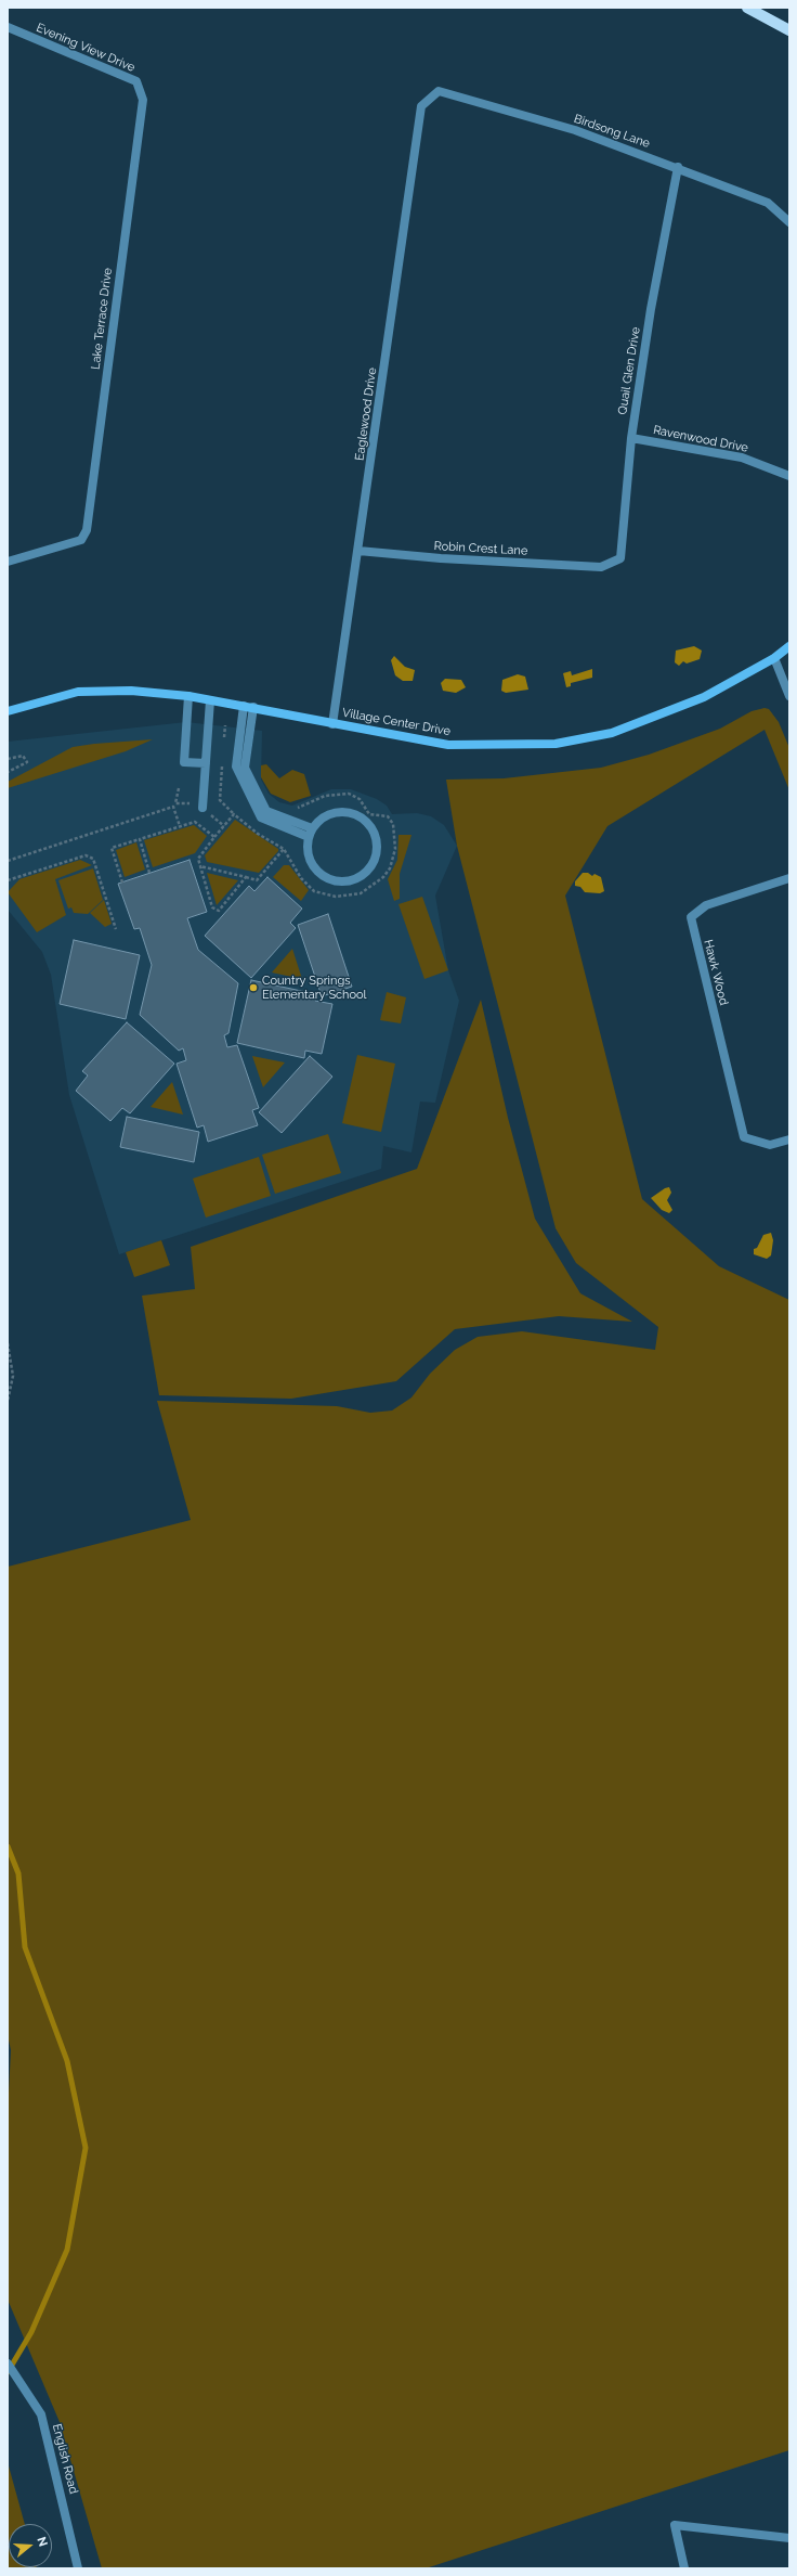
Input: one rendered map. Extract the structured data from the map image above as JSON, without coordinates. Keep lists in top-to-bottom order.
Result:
{
  "streets": {
    "street": [
      "Evening View Drive",
      "Birdsong Lane",
      "Lake Terrace Drive",
      "Quail Glen Drive",
      "Eaglewood Drive",
      "Ravenwood Drive",
      "Robin Crest Lane",
      "Village Center Drive",
      "Hawk Wood",
      "English Road"
    ]
  },
  "crossings": [
    ["Evening View Drive", "Lake Terrace Drive"],
    ["Birdsong Lane", "Quail Glen Drive"],
    ["Birdsong Lane", "Eaglewood Drive"],
    ["Quail Glen Drive", "Ravenwood Drive"],
    ["Quail Glen Drive", "Robin Crest Lane"],
    ["Eaglewood Drive", "Robin Crest Lane"],
    ["Eaglewood Drive", "Village Center Drive"]
  ],
  "places": ["Country Springs Elementary School"],
  "north": "right"
}
